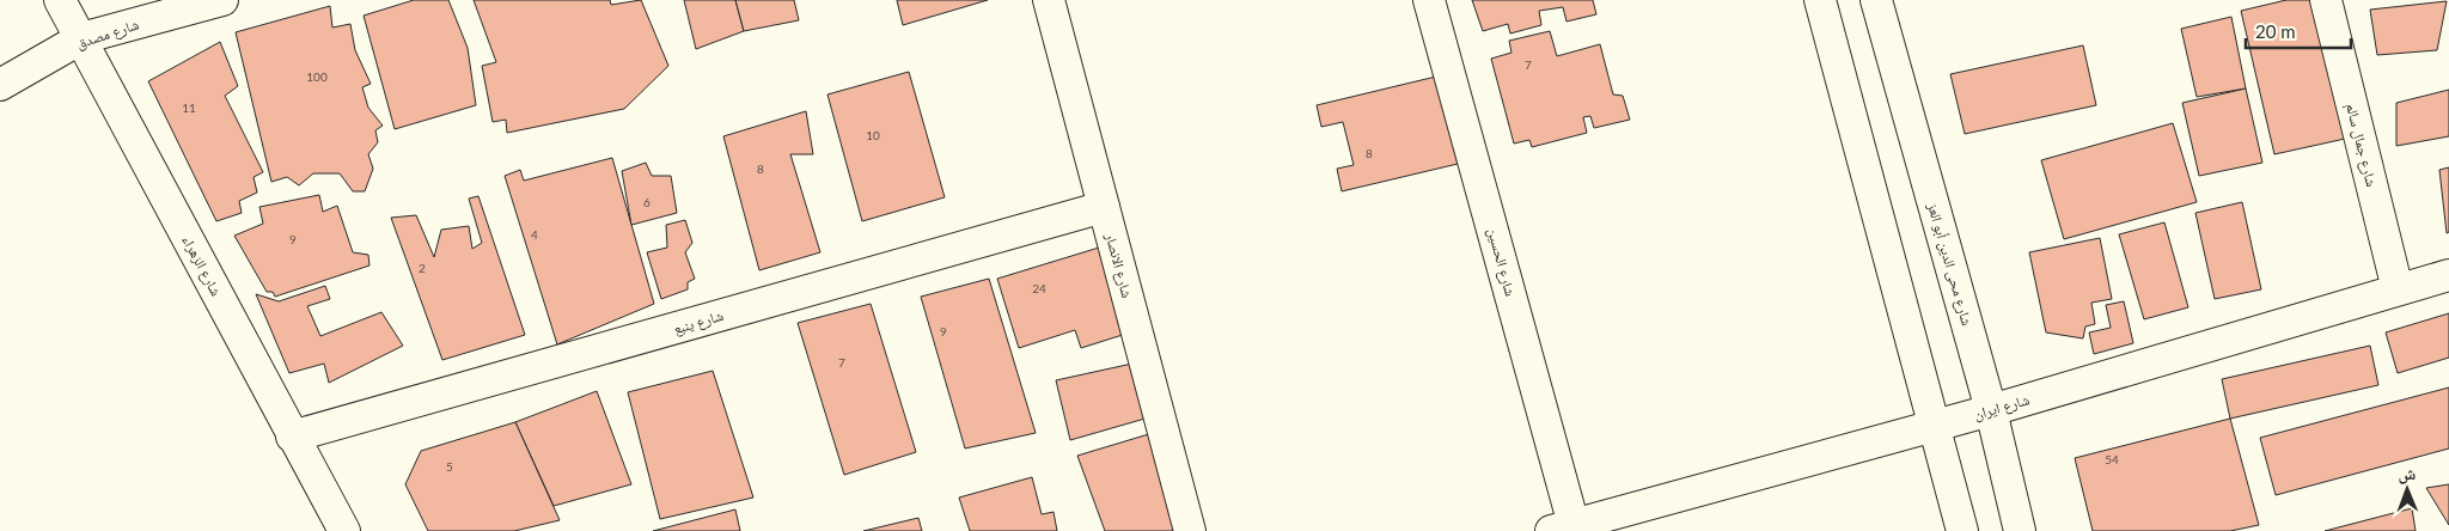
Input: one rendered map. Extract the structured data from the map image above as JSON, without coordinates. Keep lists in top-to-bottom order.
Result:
{
  "streets": {
    "street": [
      "شارع مصدق",
      "شارع جمال سالم",
      "شارع الحسين",
      "شارع محى الدين أبو العز",
      "شارع الزهراء",
      "شارع الانصار",
      "شارع ينبع",
      "شارع ايران"
    ]
  },
  "crossings": [
    ["شارع مصدق", "شارع الزهراء"],
    ["شارع جمال سالم", "شارع ايران"],
    ["شارع الحسين", "شارع ايران"],
    ["شارع محى الدين أبو العز", "شارع ايران"],
    ["شارع الزهراء", "شارع ينبع"],
    ["شارع الانصار", "شارع ينبع"]
  ],
  "house_numbers": [
    "7",
    "100",
    "11",
    "10",
    "8",
    "8",
    "6",
    "4",
    "9",
    "2",
    "24",
    "9",
    "7",
    "54",
    "5"
  ],
  "scale_bar": "20 m",
  "north": "top"
}
